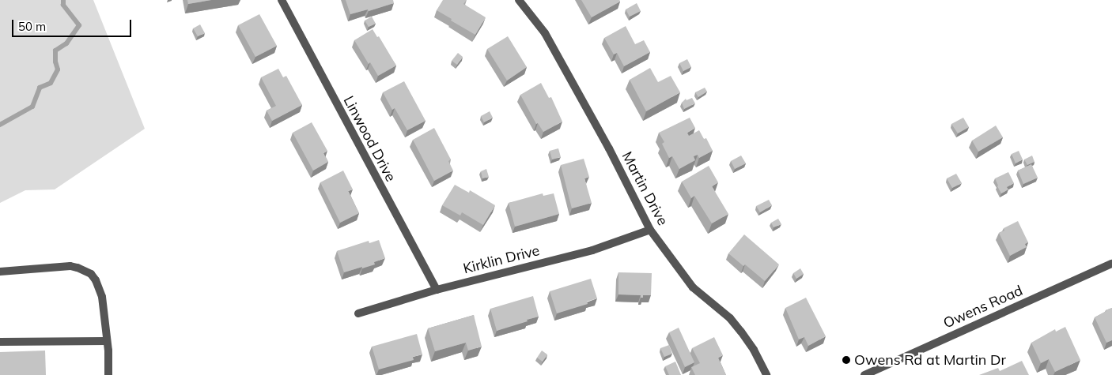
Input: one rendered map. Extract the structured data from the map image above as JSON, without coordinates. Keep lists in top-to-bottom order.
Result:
{
  "streets": {
    "street": [
      "Linwood Drive",
      "Martin Drive",
      "Kirklin Drive",
      "Owens Road"
    ]
  },
  "crossings": [
    ["Linwood Drive", "Kirklin Drive"],
    ["Martin Drive", "Kirklin Drive"]
  ],
  "places": ["Owens Rd at Martin Dr"],
  "scale_bar": "50 m"
}
